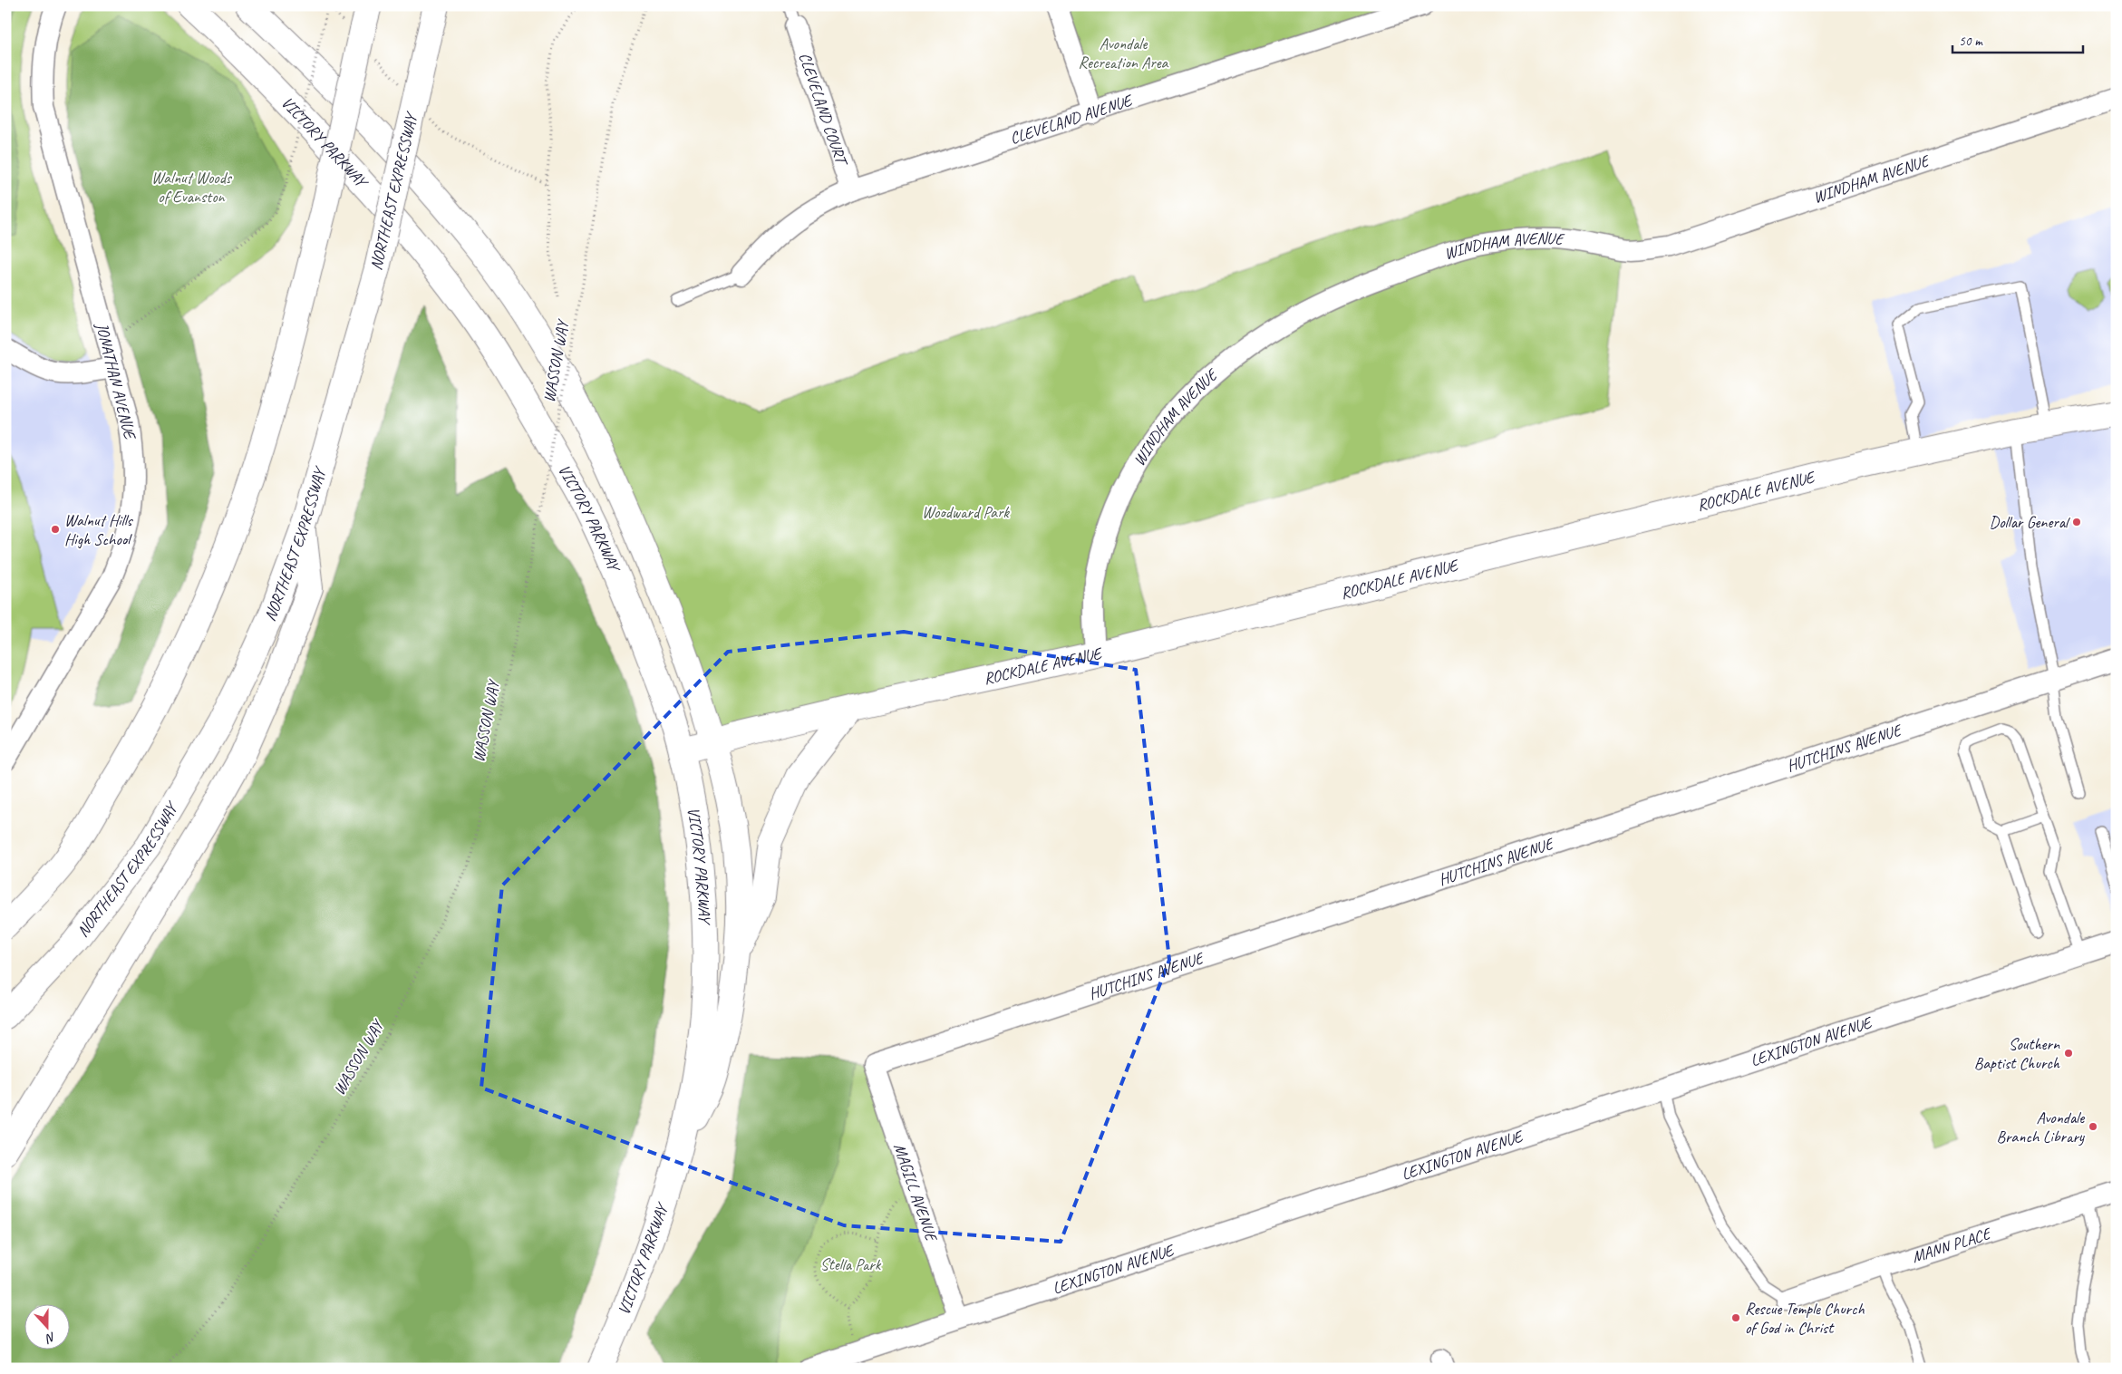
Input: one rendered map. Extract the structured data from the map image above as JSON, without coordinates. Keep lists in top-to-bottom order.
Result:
{
  "streets": {
    "main road": ["VICTORY PARKWAY", "NORTHEAST EXPRESSWAY", "ROCKDALE AVENUE"],
    "street": [
      "CLEVELAND COURT",
      "CLEVELAND AVENUE",
      "WINDHAM AVENUE",
      "JONATHAN AVENUE",
      "HUTCHINS AVENUE",
      "LEXINGTON AVENUE",
      "MAGILL AVENUE",
      "MANN PLACE"
    ],
    "path": ["WASSON WAY"]
  },
  "crossings": [
    ["CLEVELAND COURT", "CLEVELAND AVENUE"],
    ["VICTORY PARKWAY", "ROCKDALE AVENUE"],
    ["WINDHAM AVENUE", "ROCKDALE AVENUE"],
    ["HUTCHINS AVENUE", "MAGILL AVENUE"],
    ["LEXINGTON AVENUE", "MAGILL AVENUE"]
  ],
  "parks": [
    "Avondale Recreation Area",
    "Walnut Woods of Evanston",
    "Woodward Park",
    "Stella Park"
  ],
  "places": [
    "Dollar General",
    "Walnut Hills High School",
    "Southern Baptist Church",
    "Avondale Branch Library",
    "Rescue Temple Church of God in Christ"
  ],
  "scale_bar": "50 m",
  "north": "bottom"
}
